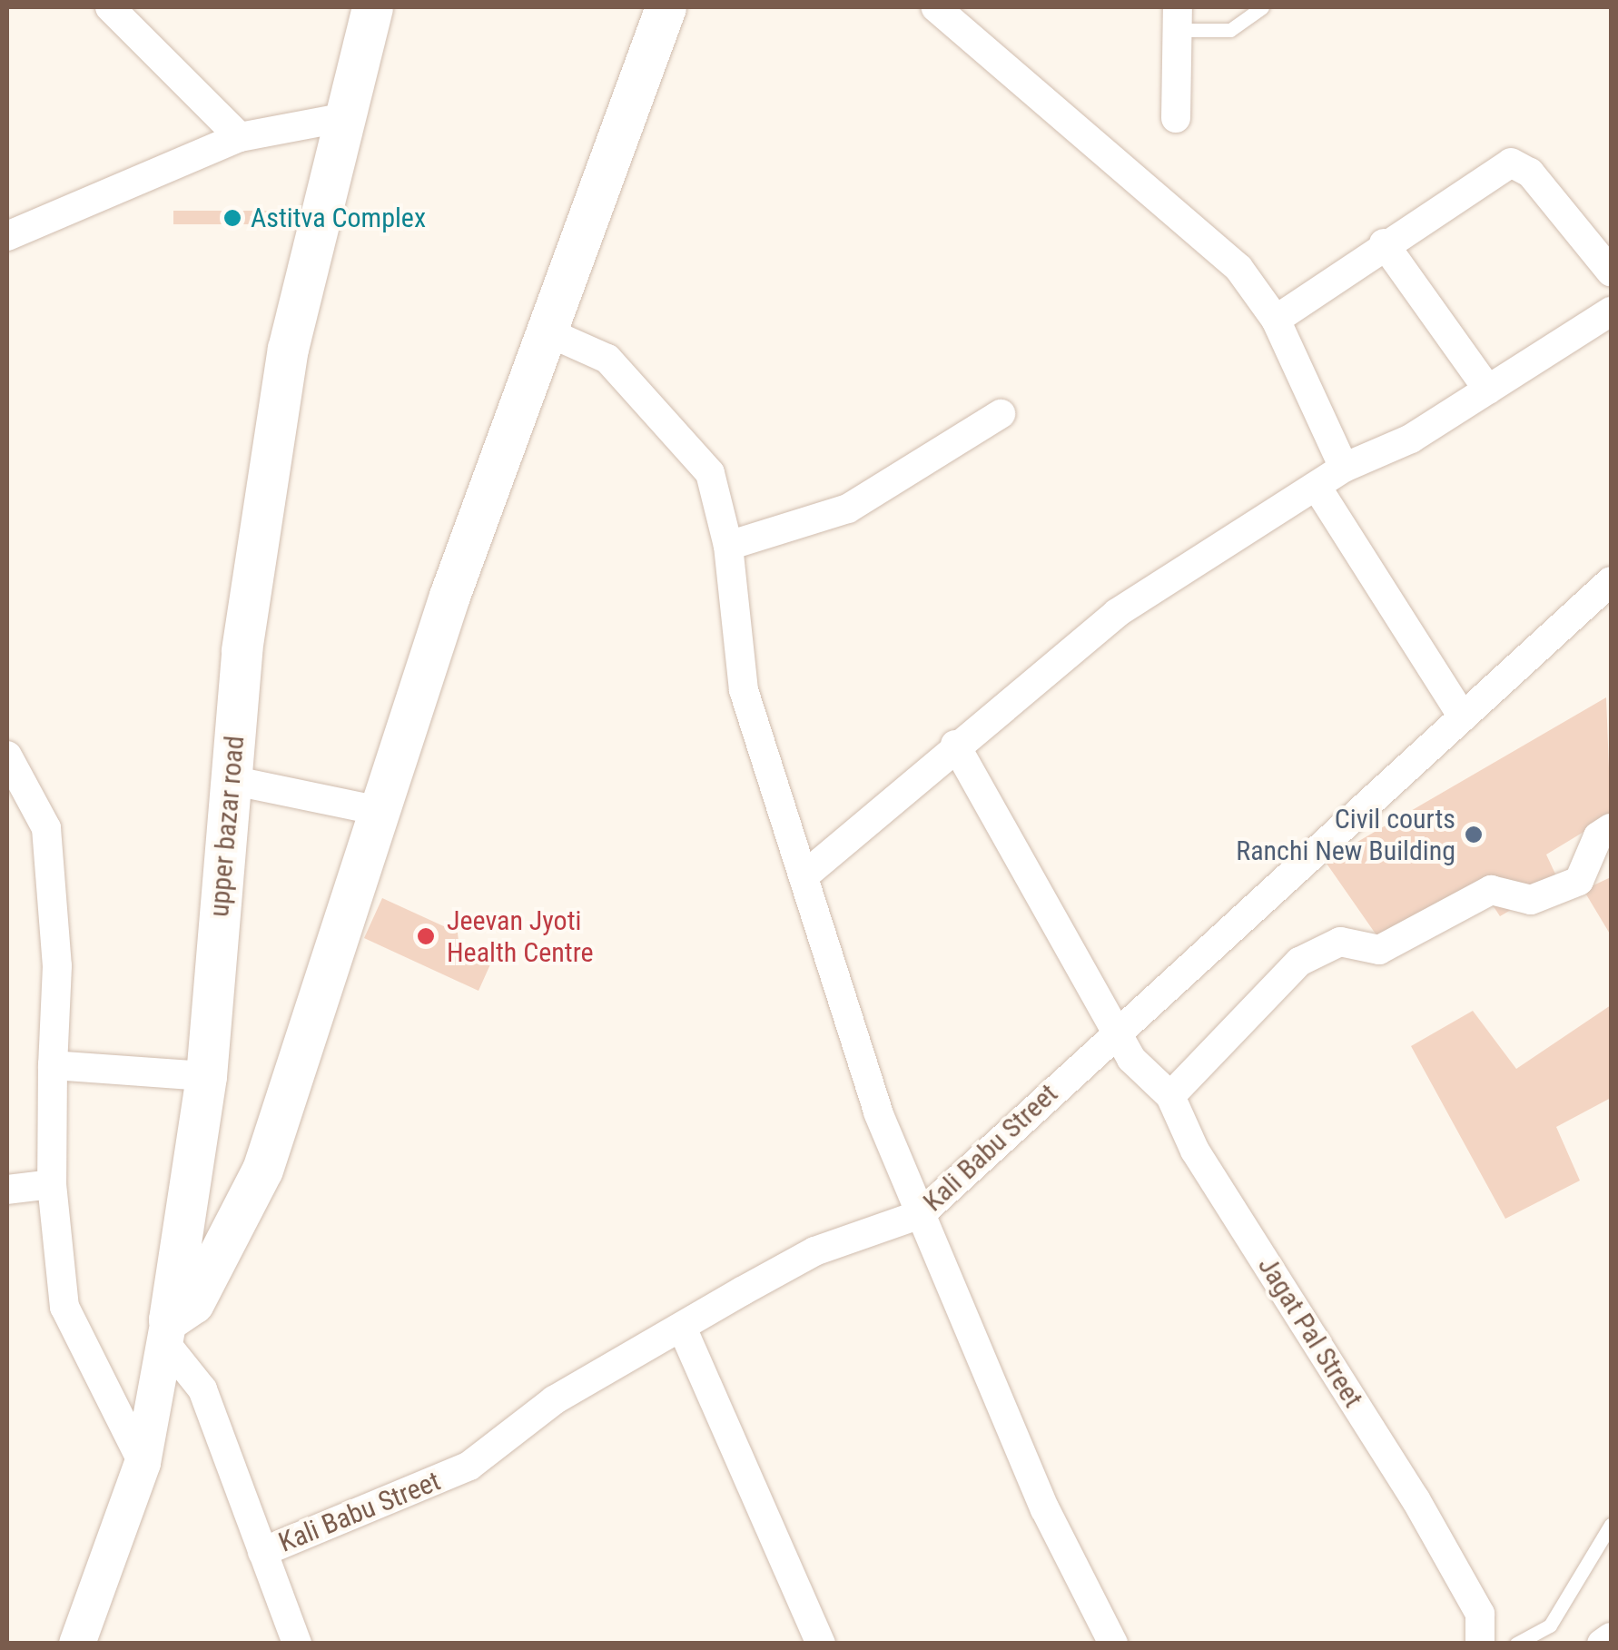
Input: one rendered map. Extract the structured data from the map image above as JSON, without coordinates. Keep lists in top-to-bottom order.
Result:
{
  "streets": {
    "main road": ["upper bazar road"],
    "street": ["Kali Babu Street", "Jagat Pal Street"]
  },
  "crossings": [
    ["Kali Babu Street", "Jagat Pal Street"]
  ],
  "places": ["Astitva Complex", "Civil courts Ranchi New Building", "Jeevan Jyoti Health Centre"]
}
